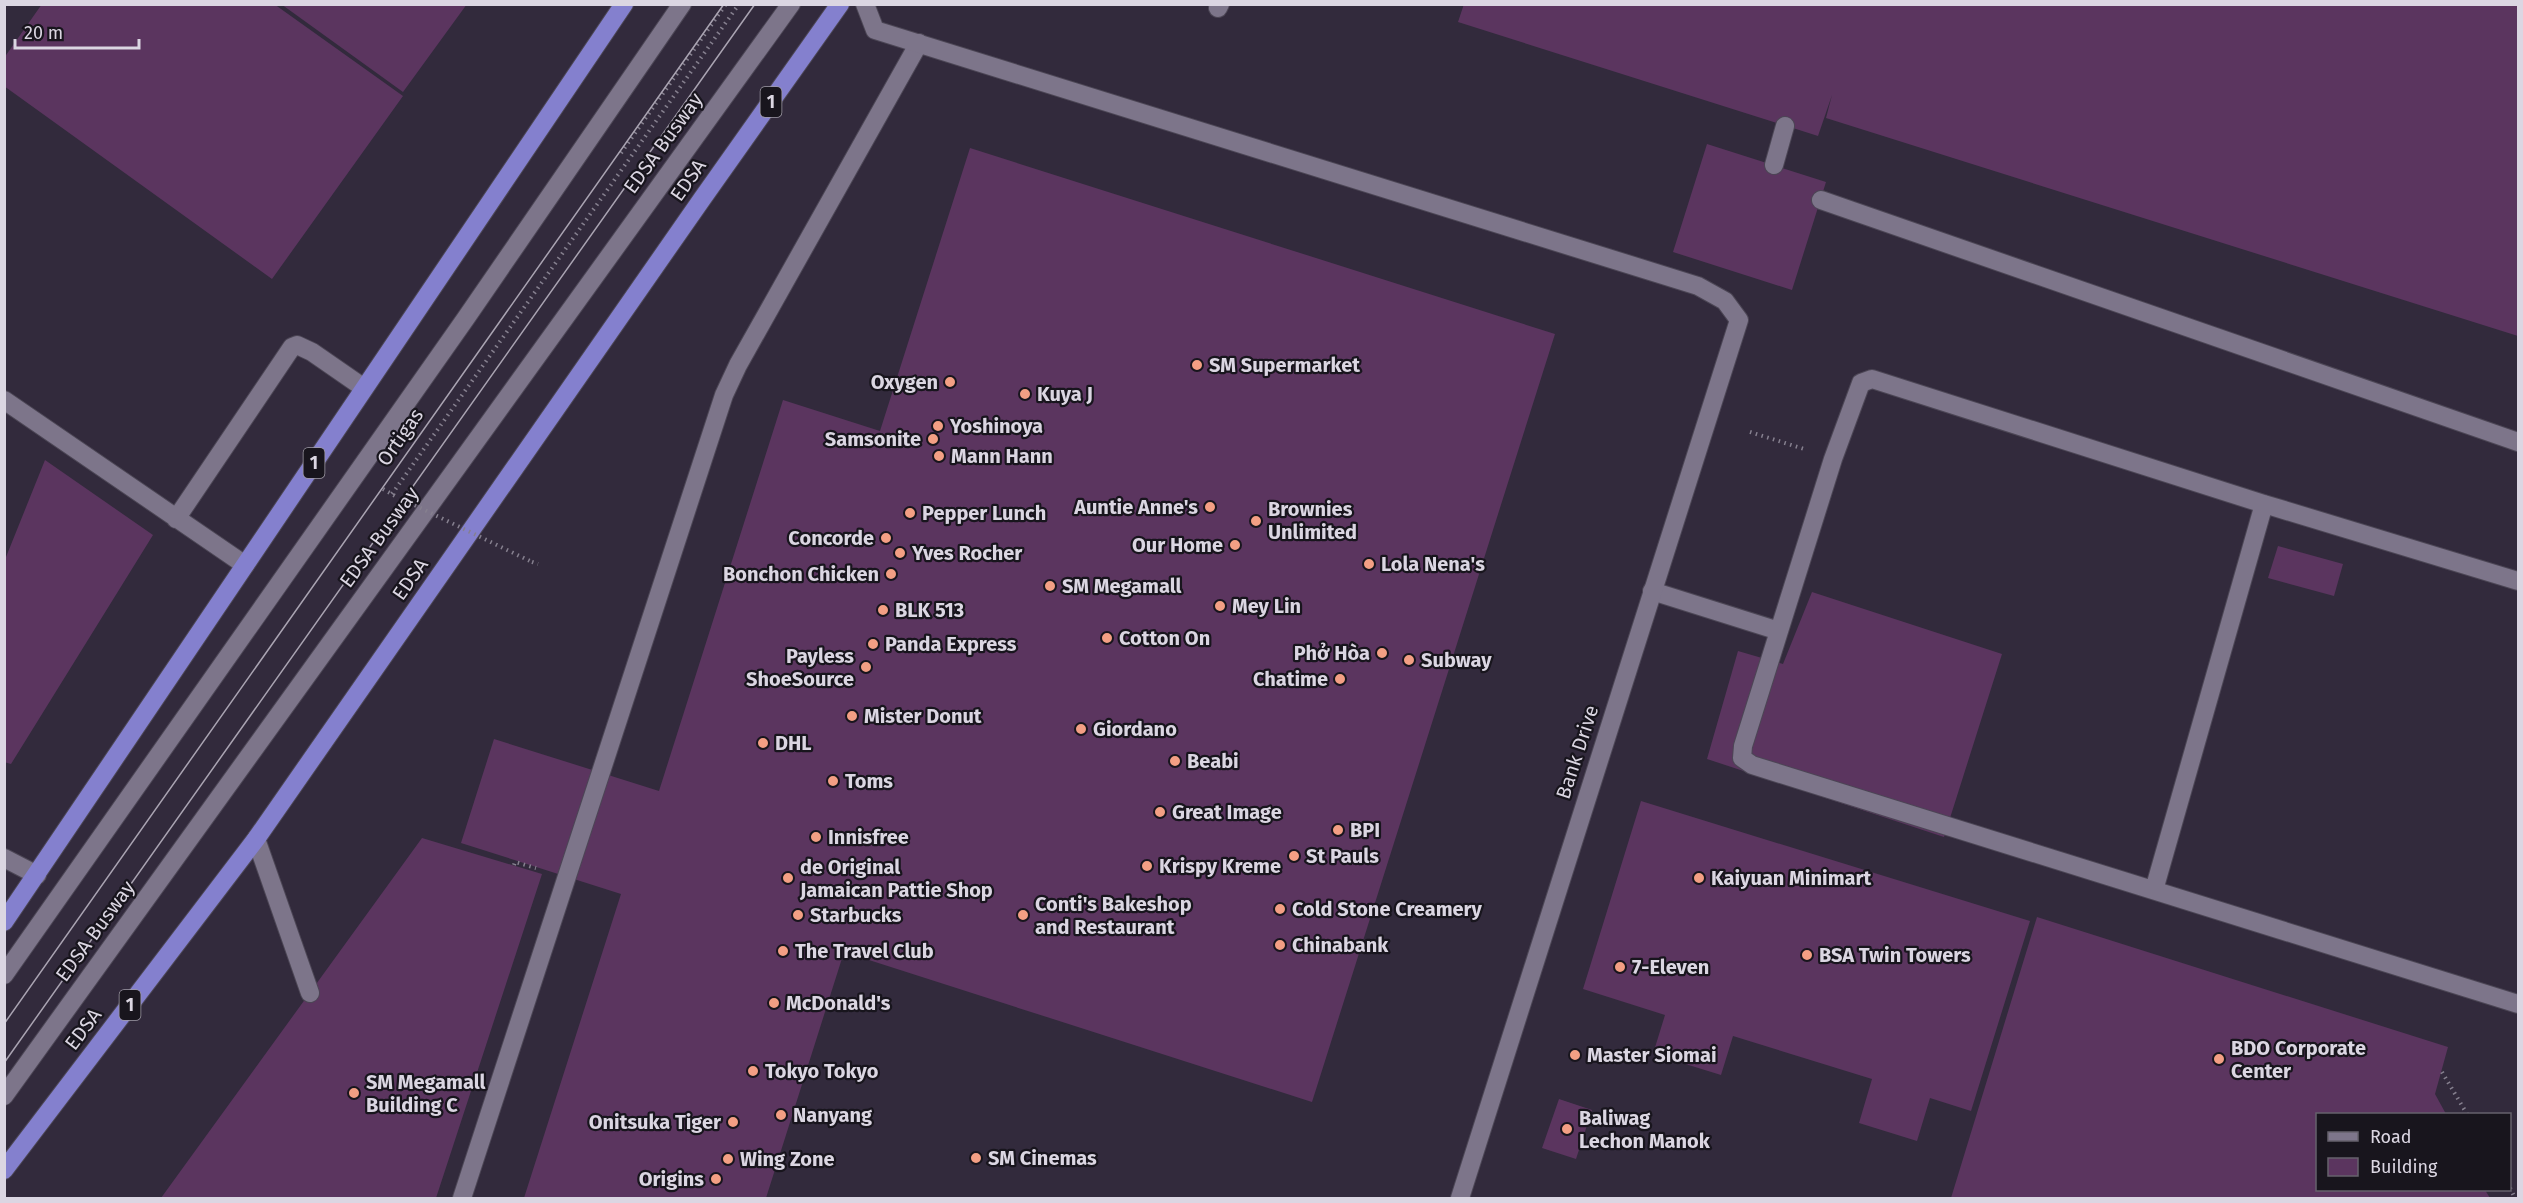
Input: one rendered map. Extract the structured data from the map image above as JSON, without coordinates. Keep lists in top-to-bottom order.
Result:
{
  "streets": {
    "highway": ["1", "EDSA"],
    "street": ["EDSA Busway", "Bank Drive"],
    "path": ["Ortigas"]
  },
  "places": [
    "SM Supermarket",
    "Oxygen",
    "Kuya J",
    "Yoshinoya",
    "Samsonite",
    "Mann Hann",
    "Auntie Anne's",
    "Pepper Lunch",
    "Brownies Unlimited",
    "Concorde",
    "Our Home",
    "Yves Rocher",
    "Lola Nena's",
    "Bonchon Chicken",
    "SM Megamall",
    "Mey Lin",
    "BLK 513",
    "Cotton On",
    "Panda Express",
    "Phở Hòa",
    "Subway",
    "Payless ShoeSource",
    "Chatime",
    "Mister Donut",
    "Giordano",
    "DHL",
    "Beabi",
    "Toms",
    "Great Image",
    "BPI",
    "Innisfree",
    "St Pauls",
    "Krispy Kreme",
    "de Original Jamaican Pattie Shop",
    "Kaiyuan Minimart",
    "Cold Stone Creamery",
    "Starbucks",
    "Conti's Bakeshop and Restaurant",
    "Chinabank",
    "The Travel Club",
    "BSA Twin Towers",
    "7-Eleven",
    "McDonald's",
    "Master Siomai",
    "BDO Corporate Center",
    "Tokyo Tokyo",
    "SM Megamall Building C",
    "Nanyang",
    "Onitsuka Tiger",
    "Baliwag Lechon Manok",
    "SM Cinemas",
    "Wing Zone",
    "Origins"
  ],
  "legend": ["Road", "Building"],
  "scale_bar": "20 m"
}
